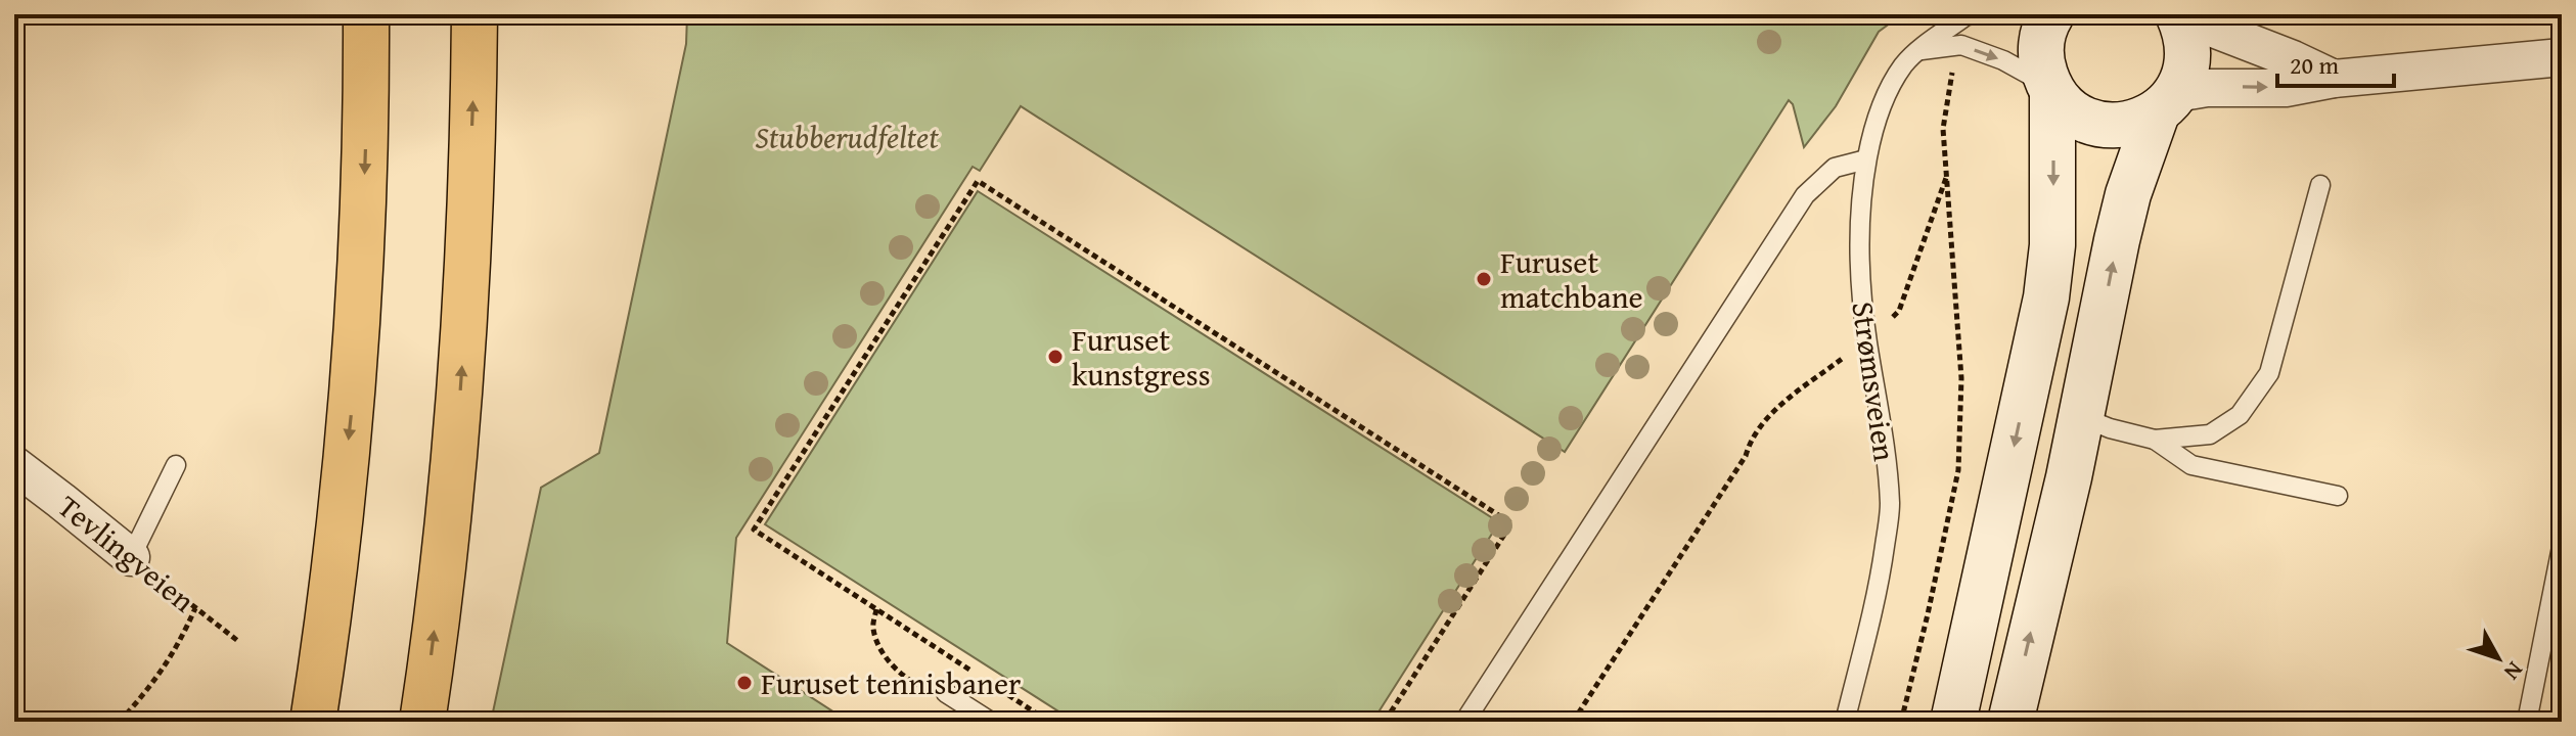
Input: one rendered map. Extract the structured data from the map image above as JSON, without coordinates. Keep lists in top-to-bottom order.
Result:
{
  "streets": {
    "street": ["Tevlingveien"],
    "lane": ["Strømsveien"]
  },
  "parks": ["Stubberudfeltet"],
  "places": ["Furuset matchbane", "Furuset kunstgress", "Furuset tennisbaner"],
  "scale_bar": "20 m",
  "north": "bottom right"
}
